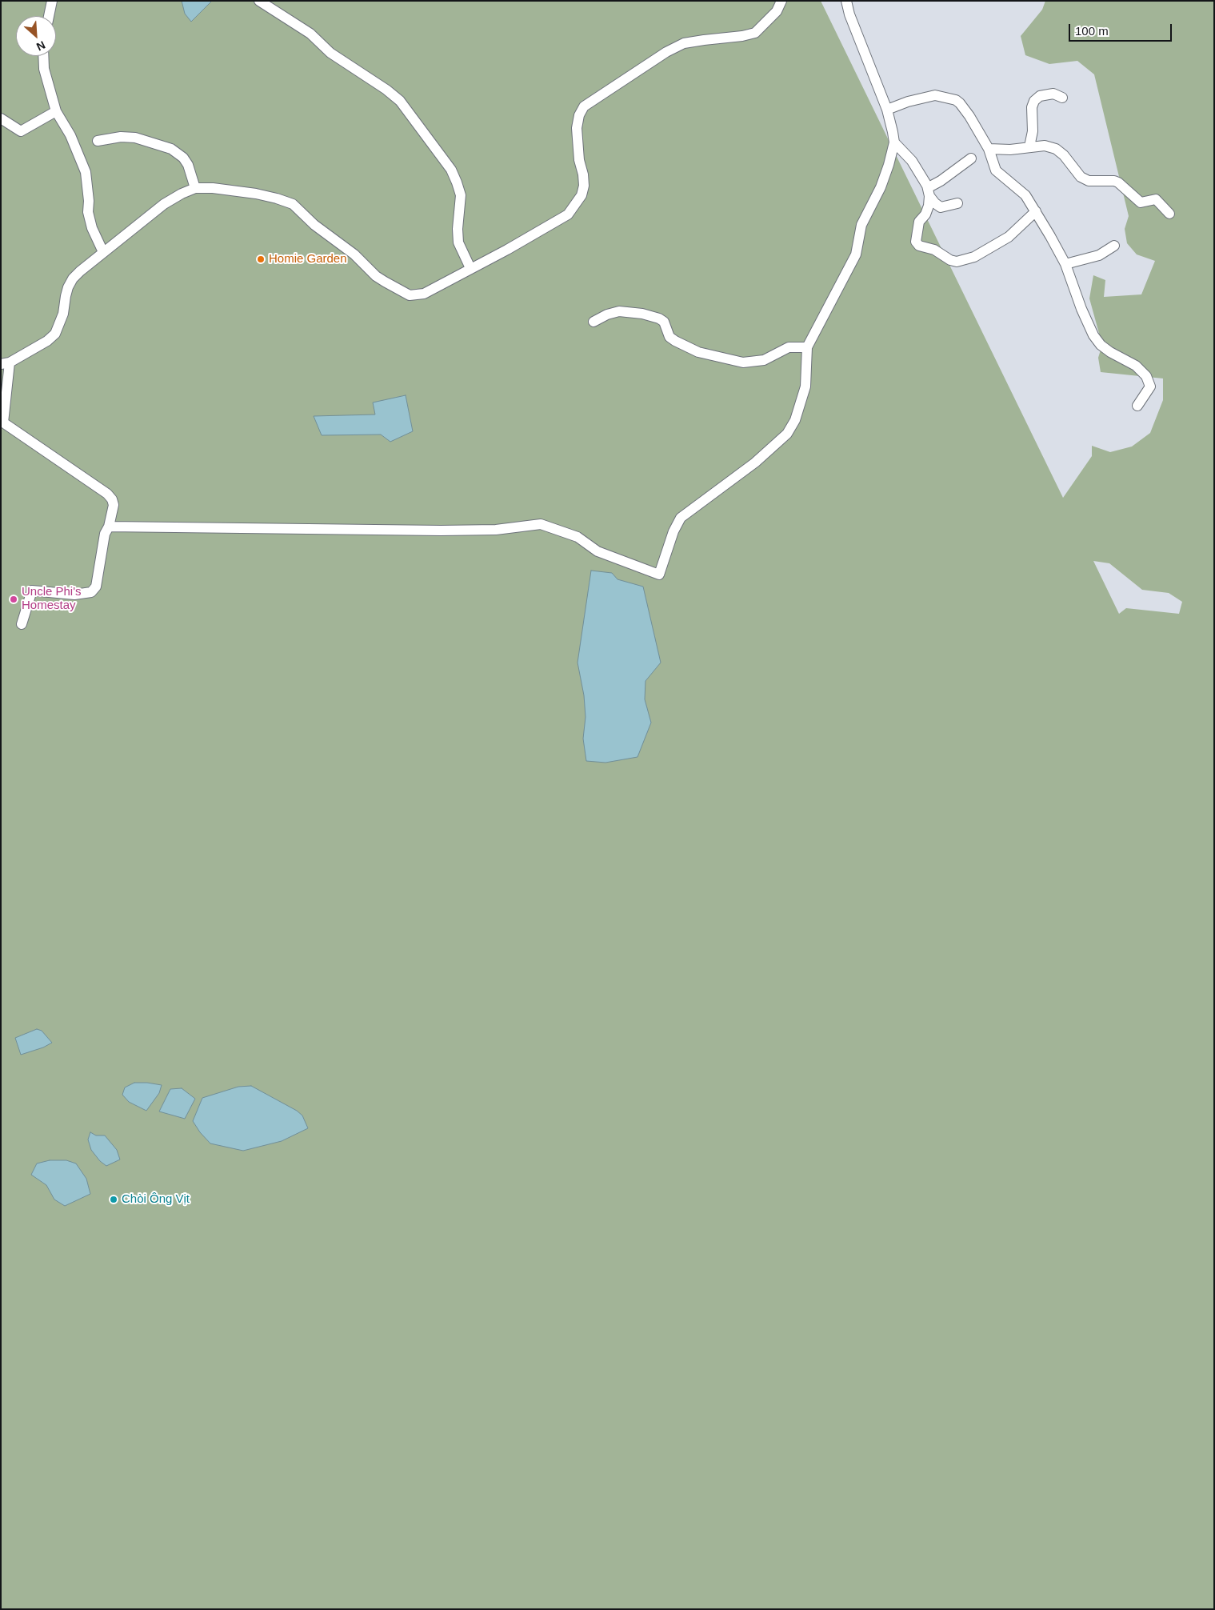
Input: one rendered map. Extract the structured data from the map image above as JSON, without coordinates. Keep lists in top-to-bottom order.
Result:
{
  "places": ["Homie Garden", "Uncle Phi's Homestay", "Chòi Ông Vịt"],
  "scale_bar": "100 m",
  "north": "bottom right"
}
